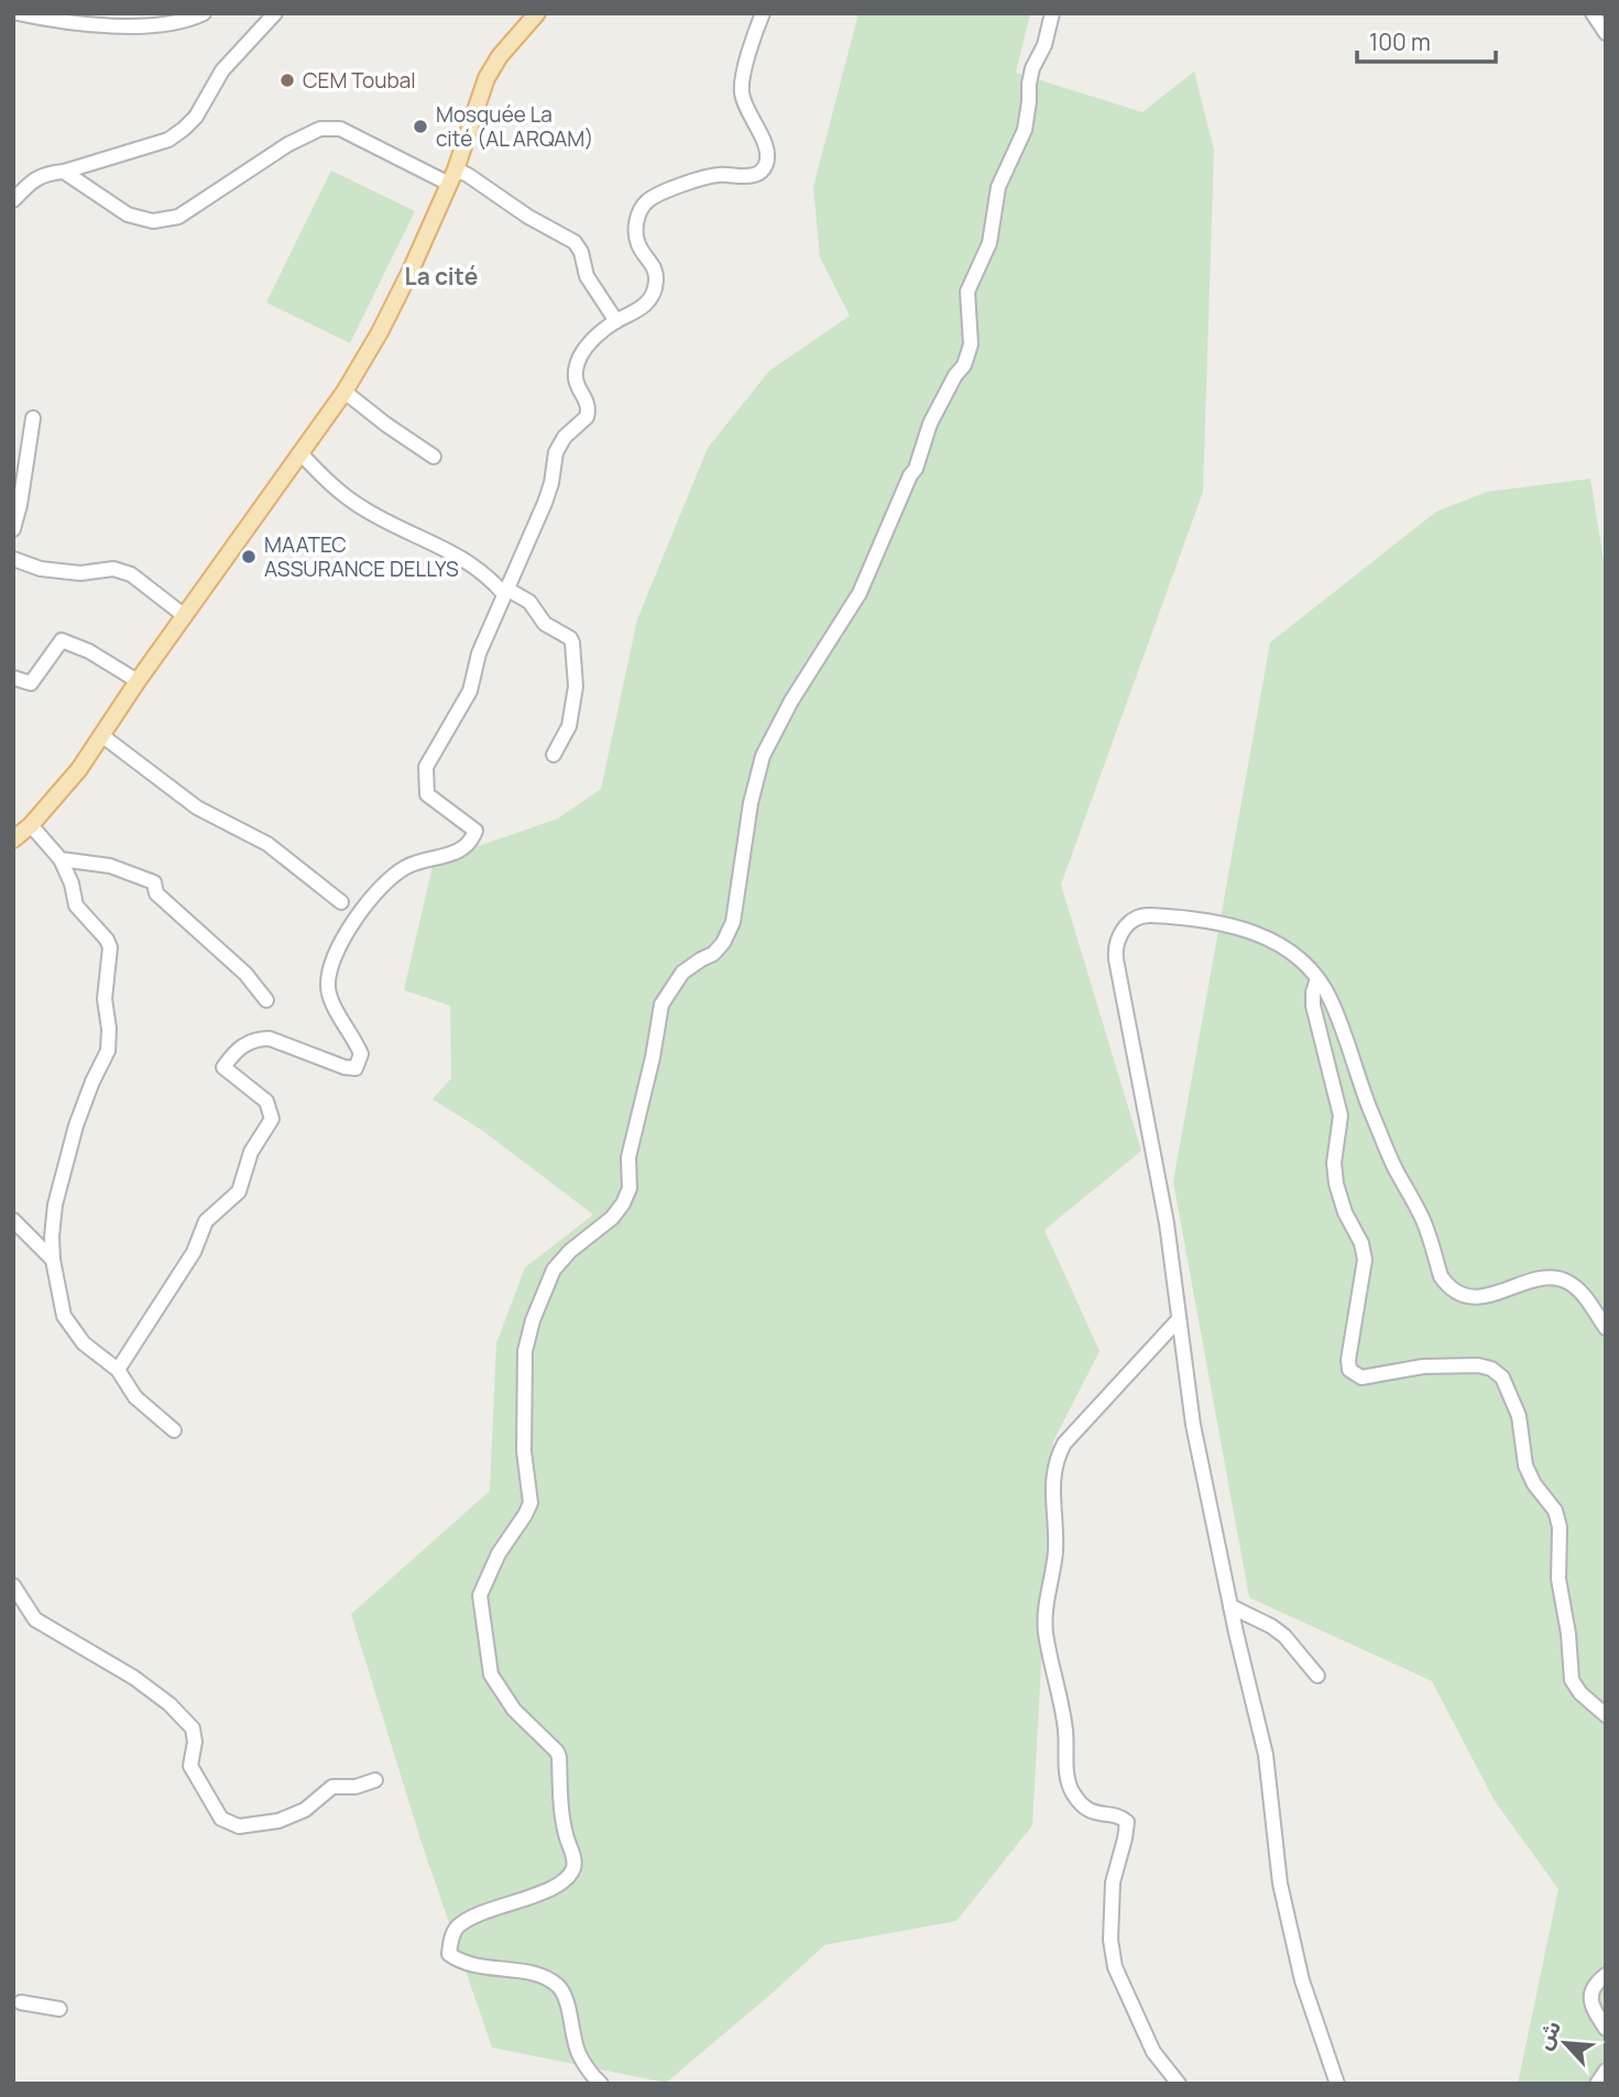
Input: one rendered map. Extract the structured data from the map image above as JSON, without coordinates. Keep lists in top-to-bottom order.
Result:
{
  "districts": ["La cité"],
  "places": ["CEM Toubal", "Mosquée La cité (AL ARQAM)", "MAATEC ASSURANCE DELLYS"],
  "scale_bar": "100 m",
  "north": "top left"
}
